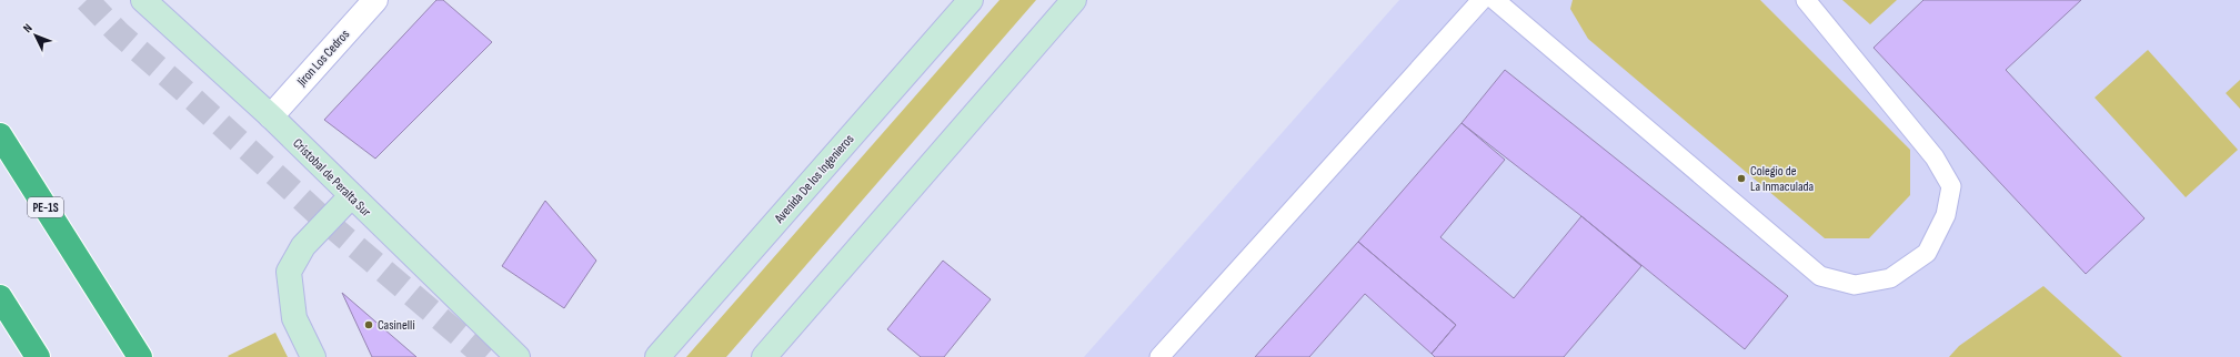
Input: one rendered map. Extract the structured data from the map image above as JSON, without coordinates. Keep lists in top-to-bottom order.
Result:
{
  "streets": {
    "highway": ["PE-1S"],
    "street": ["Jiron Los Cedros", "Cristobal de Peralta Sur", "Avenida De los Ingenieros"]
  },
  "crossings": [
    ["Jiron Los Cedros", "Cristobal de Peralta Sur"]
  ],
  "places": ["Colegio de La Inmaculada", "Casinelli"],
  "north": "top left"
}
